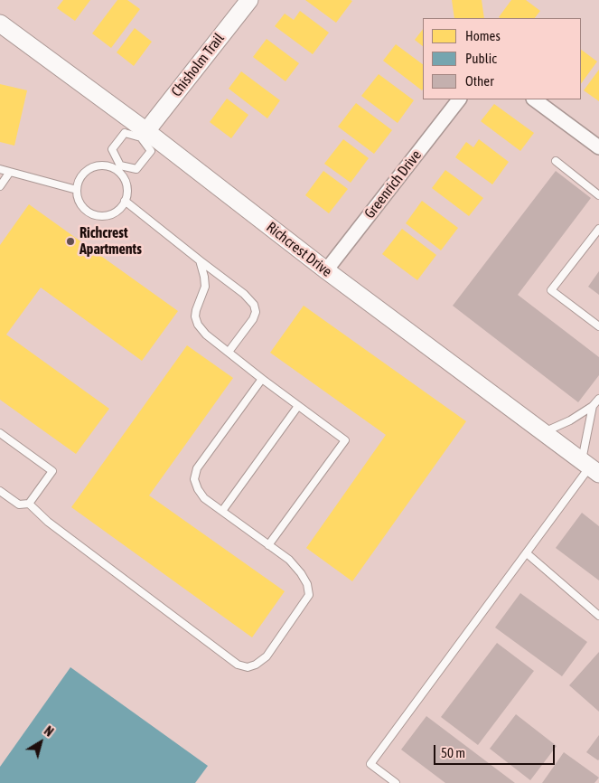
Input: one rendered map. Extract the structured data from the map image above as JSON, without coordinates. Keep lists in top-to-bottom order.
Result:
{
  "streets": {
    "street": ["Chisholm Trail", "Greenrich Drive", "Richcrest Drive"]
  },
  "crossings": [
    ["Chisholm Trail", "Richcrest Drive"],
    ["Greenrich Drive", "Richcrest Drive"]
  ],
  "places": ["Richcrest Apartments"],
  "legend": ["Homes", "Public", "Other"],
  "scale_bar": "50 m",
  "north": "top right"
}
